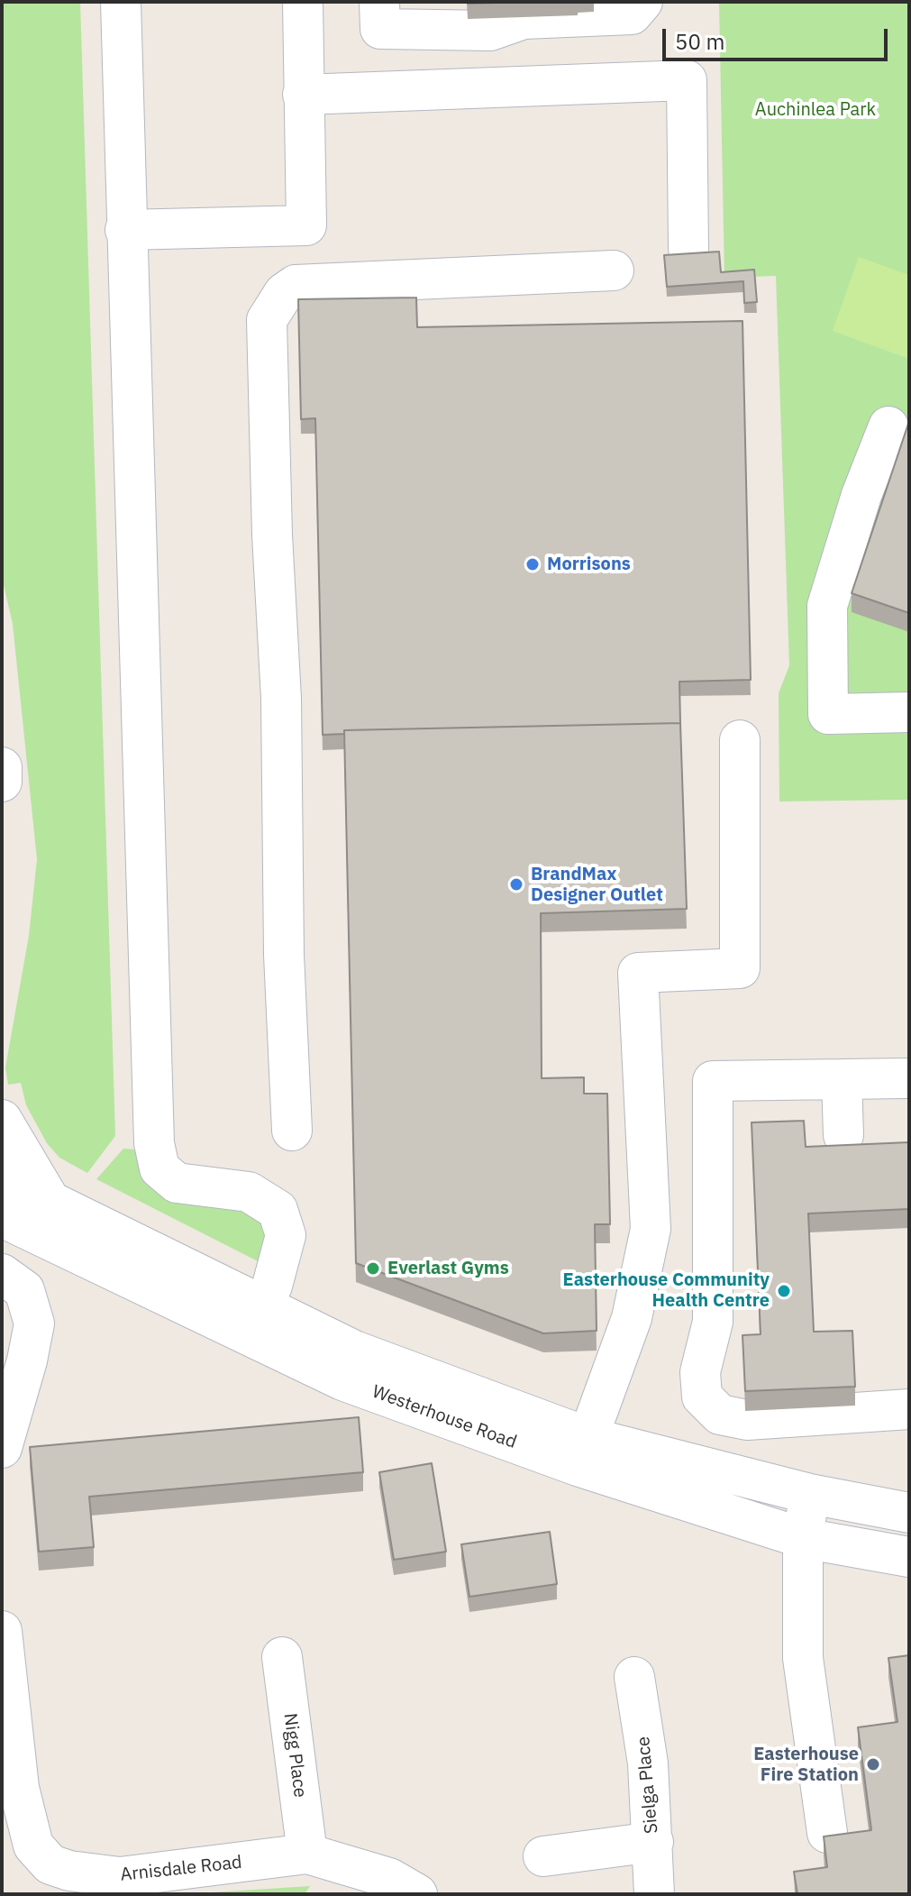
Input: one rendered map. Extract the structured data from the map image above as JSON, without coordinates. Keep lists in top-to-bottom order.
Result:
{
  "streets": {
    "street": [
      "Westerhouse Road",
      "Nigg Place",
      "Sielga Place",
      "Arnisdale Road"
    ]
  },
  "crossings": [
    ["Nigg Place", "Arnisdale Road"]
  ],
  "parks": ["Auchinlea Park"],
  "places": [
    "Morrisons",
    "BrandMax Designer Outlet",
    "Everlast Gyms",
    "Easterhouse Community Health Centre",
    "Easterhouse Fire Station"
  ],
  "scale_bar": "50 m"
}
